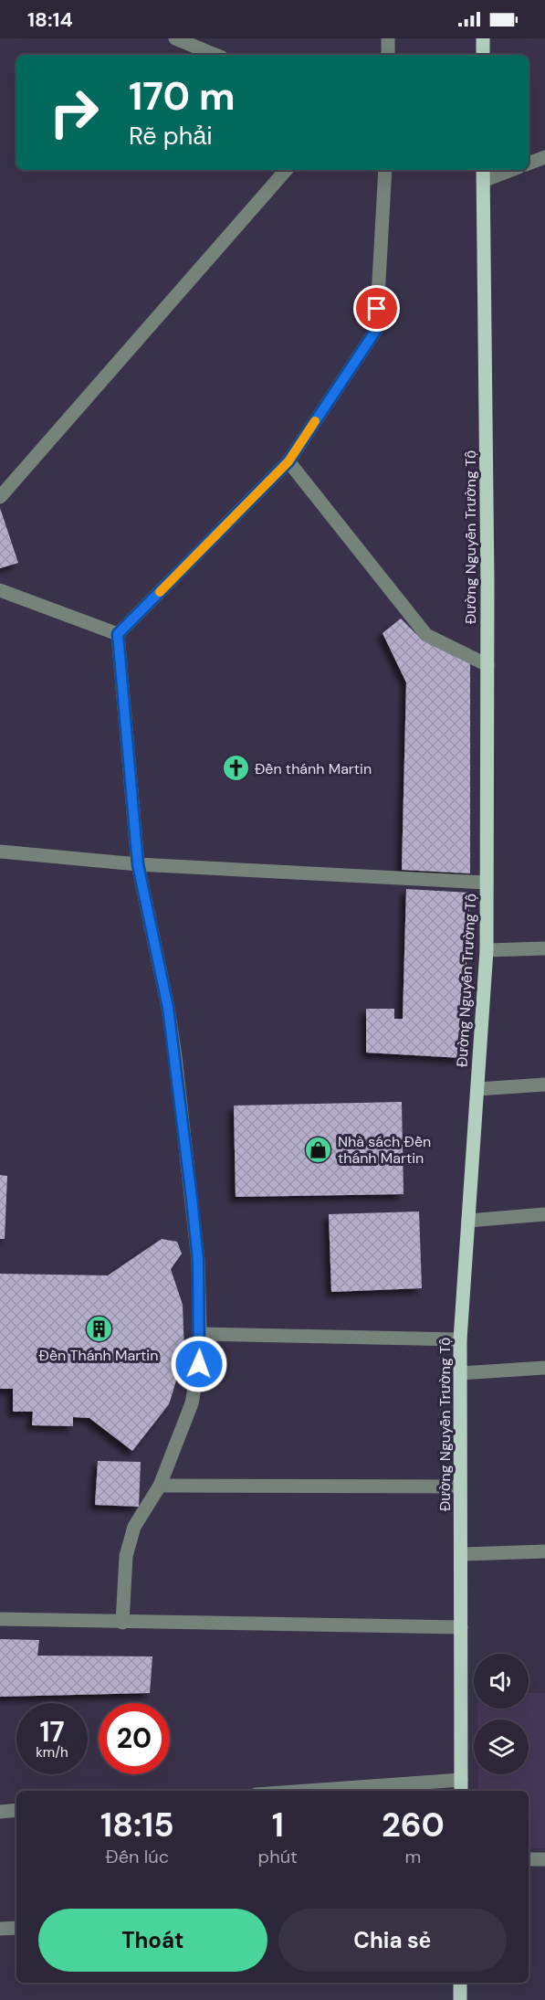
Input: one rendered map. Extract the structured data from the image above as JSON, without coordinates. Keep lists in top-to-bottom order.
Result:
{
  "streets": {
    "main road": ["Đường Nguyễn Trường Tộ"]
  },
  "places": {
    "church": ["Đền thánh Martin"],
    "shop": ["Nhà sách Đền thánh Martin"],
    "building": ["Đền Thánh Martin"]
  },
  "page": {
    "status": "18:14",
    "turn": ["170 m", "Rẽ phải"],
    "speed": "17 km/h",
    "limit": "20",
    "eta": [
      "18:15",
      "Đến lúc",
      "1",
      "phút",
      "260",
      "m"
    ],
    "buttons": ["Thoát", "Chia sẻ"]
  }
}
